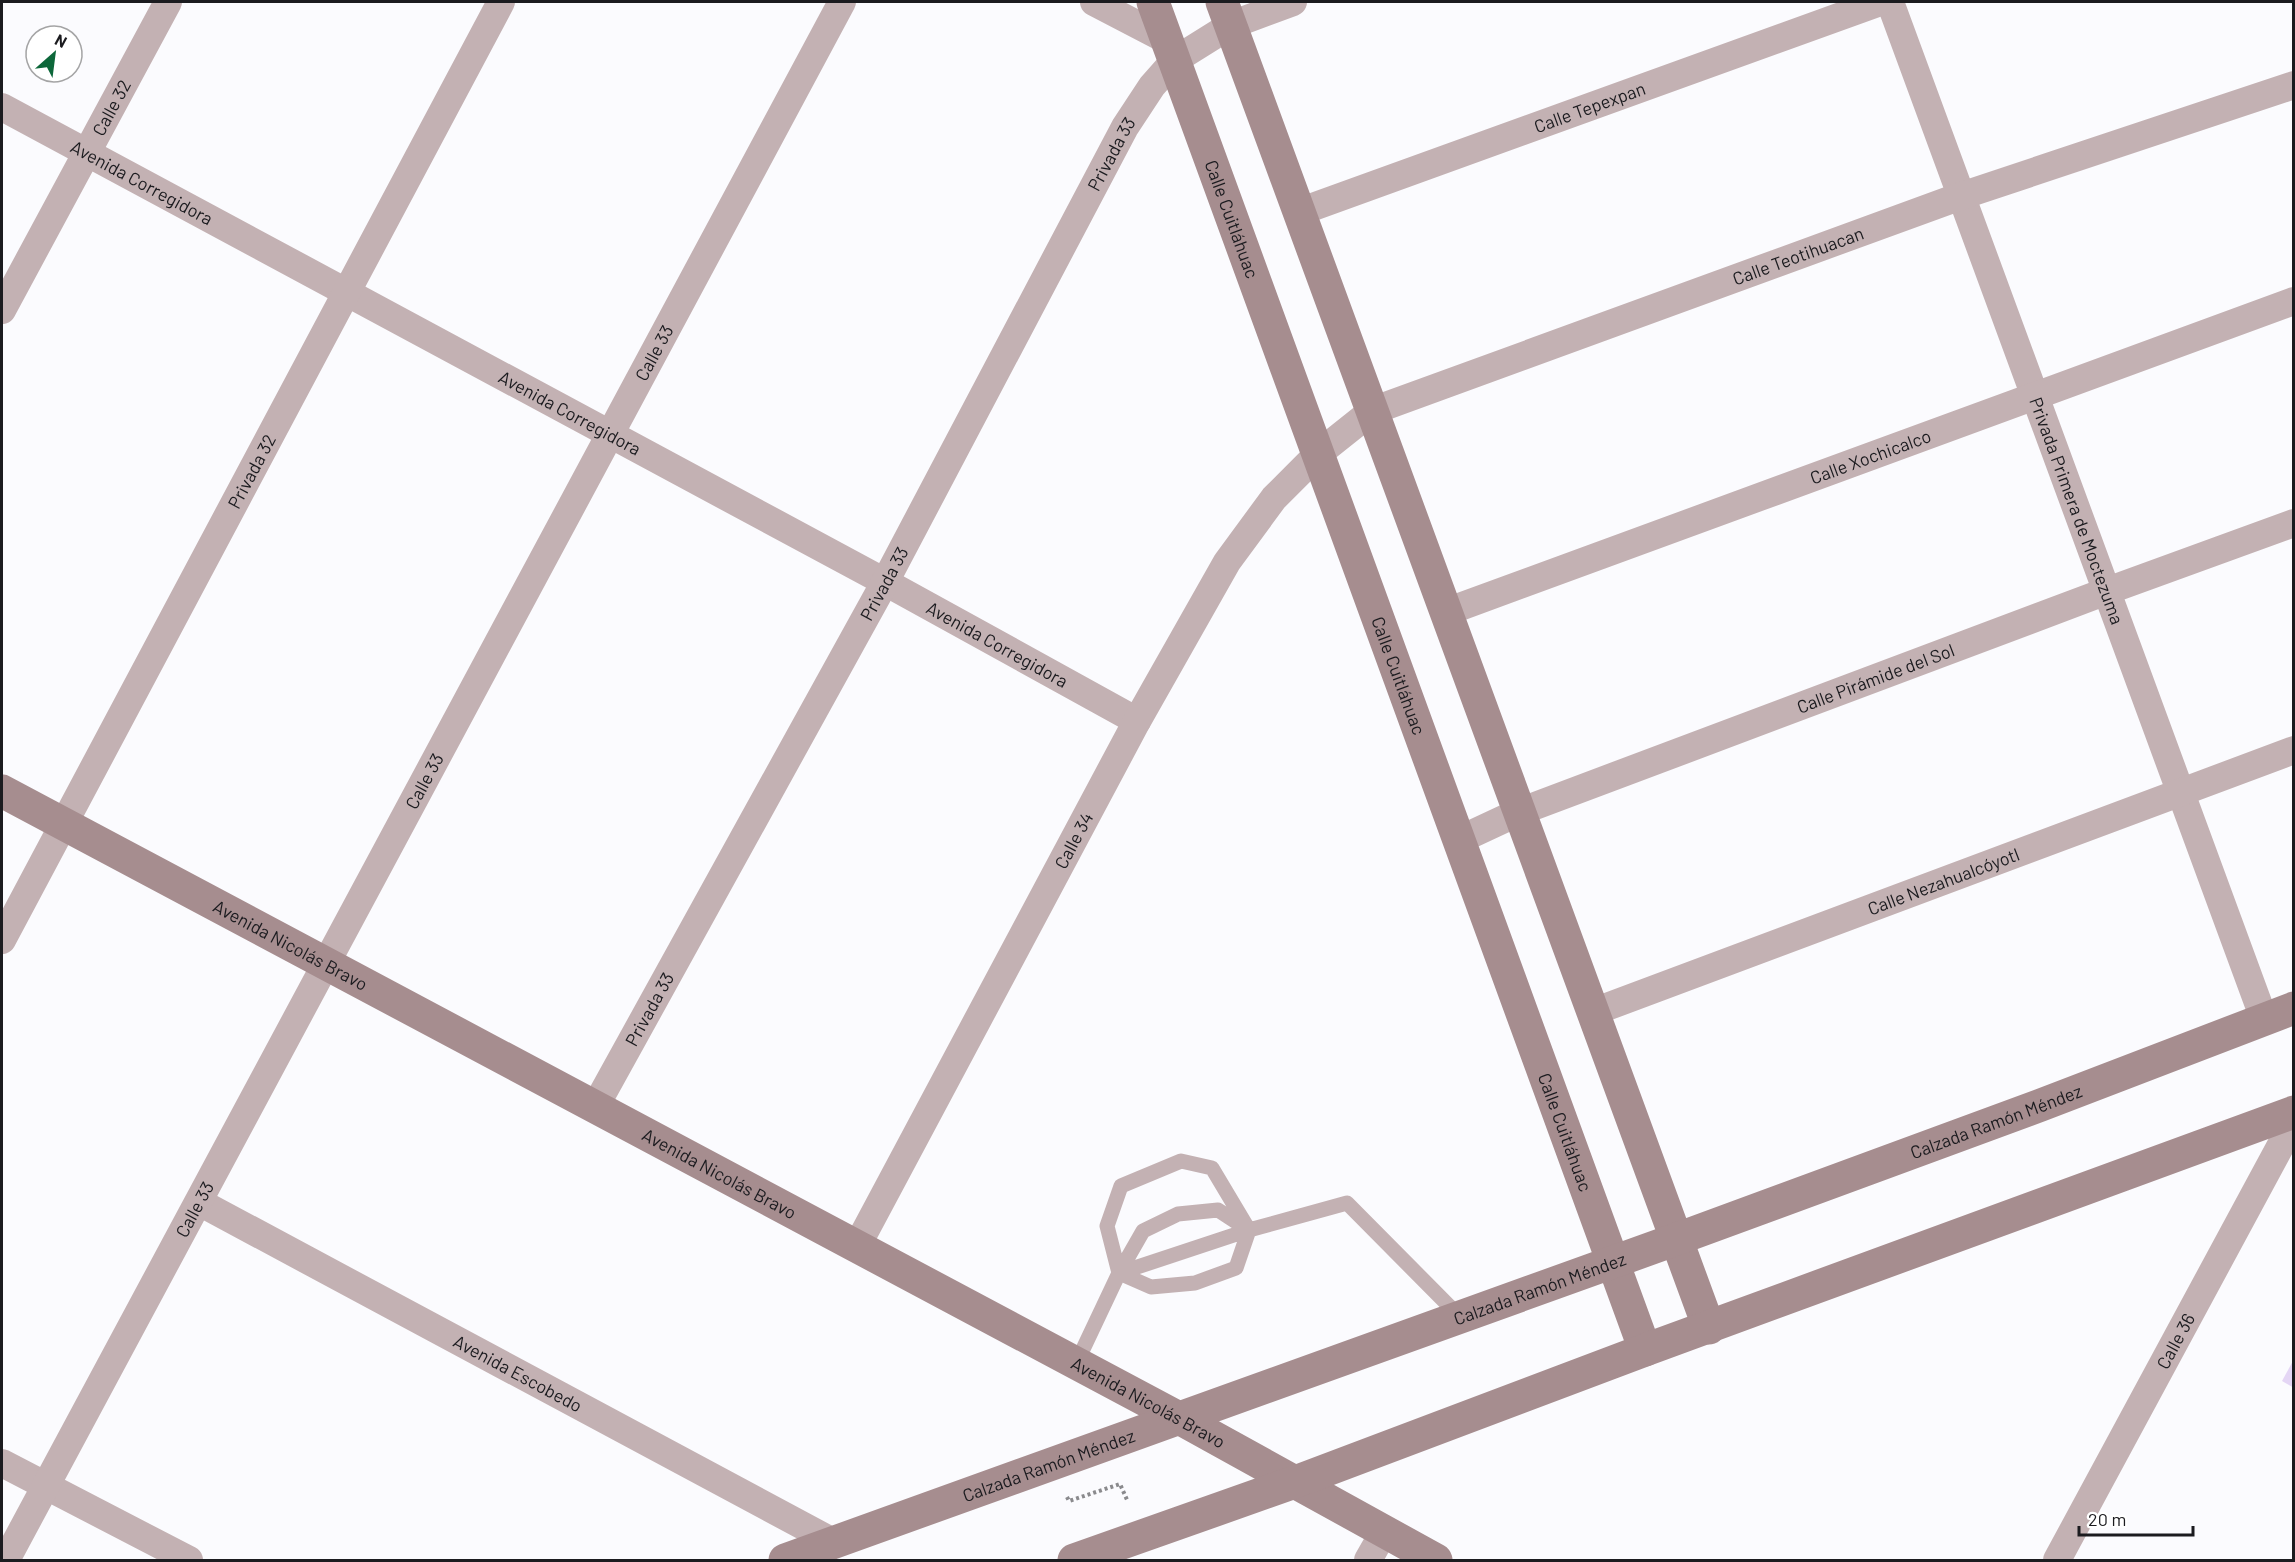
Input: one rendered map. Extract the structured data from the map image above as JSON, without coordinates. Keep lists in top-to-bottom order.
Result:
{
  "streets": {
    "main road": ["Calle Cuitláhuac", "Avenida Nicolás Bravo", "Calzada Ramón Méndez"],
    "street": [
      "Calle Tepexpan",
      "Calle 32",
      "Privada 33",
      "Avenida Corregidora",
      "Calle Teotihuacan",
      "Calle 33",
      "Calle Xochicalco",
      "Privada 32",
      "Privada Primera de Moctezuma",
      "Calle Pirámide del Sol",
      "Calle 34",
      "Calle Nezahualcóyotl",
      "Calle 36",
      "Avenida Escobedo"
    ]
  },
  "crossings": [
    ["Calle 32", "Avenida Corregidora"],
    ["Privada 33", "Avenida Corregidora"],
    ["Privada 33", "Calle Cuitláhuac"],
    ["Privada 33", "Avenida Nicolás Bravo"],
    ["Avenida Corregidora", "Calle 33"],
    ["Avenida Corregidora", "Privada 32"],
    ["Avenida Corregidora", "Calle 34"],
    ["Calle Cuitláhuac", "Calle Teotihuacan"],
    ["Calle Cuitláhuac", "Calle Pirámide del Sol"],
    ["Calle Cuitláhuac", "Calle 34"],
    ["Calle Cuitláhuac", "Calzada Ramón Méndez"],
    ["Calle Teotihuacan", "Privada Primera de Moctezuma"],
    ["Calle Teotihuacan", "Calle 34"],
    ["Calle 33", "Avenida Nicolás Bravo"],
    ["Calle 33", "Avenida Escobedo"],
    ["Calle Xochicalco", "Privada Primera de Moctezuma"],
    ["Privada 32", "Avenida Nicolás Bravo"],
    ["Privada Primera de Moctezuma", "Calle Pirámide del Sol"],
    ["Privada Primera de Moctezuma", "Calle Nezahualcóyotl"],
    ["Privada Primera de Moctezuma", "Calzada Ramón Méndez"],
    ["Calle 34", "Avenida Nicolás Bravo"],
    ["Avenida Nicolás Bravo", "Calzada Ramón Méndez"],
    ["Calzada Ramón Méndez", "Avenida Escobedo"]
  ],
  "scale_bar": "20 m",
  "north": "top right"
}
